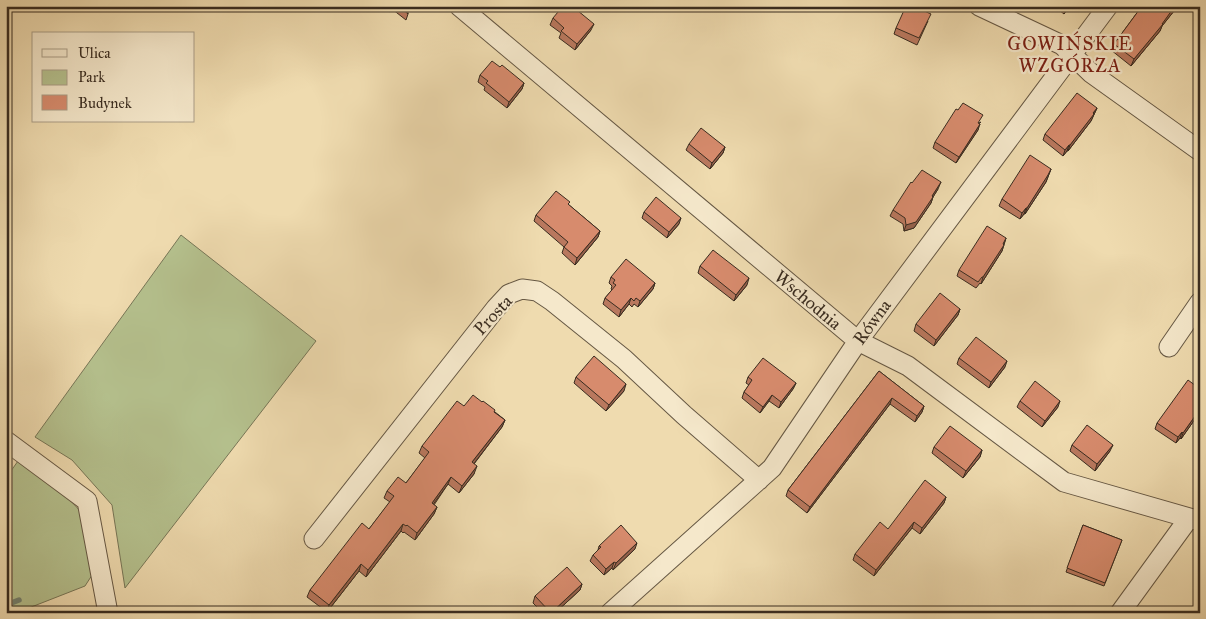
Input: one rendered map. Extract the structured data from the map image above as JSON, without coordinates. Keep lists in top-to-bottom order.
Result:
{
  "streets": {
    "street": ["Wschodnia", "Prosta", "Równa"]
  },
  "crossings": [
    ["Wschodnia", "Równa"],
    ["Prosta", "Równa"]
  ],
  "districts": ["GOWIŃSKIE WZGÓRZA"],
  "legend": ["Ulica", "Park", "Budynek"]
}
